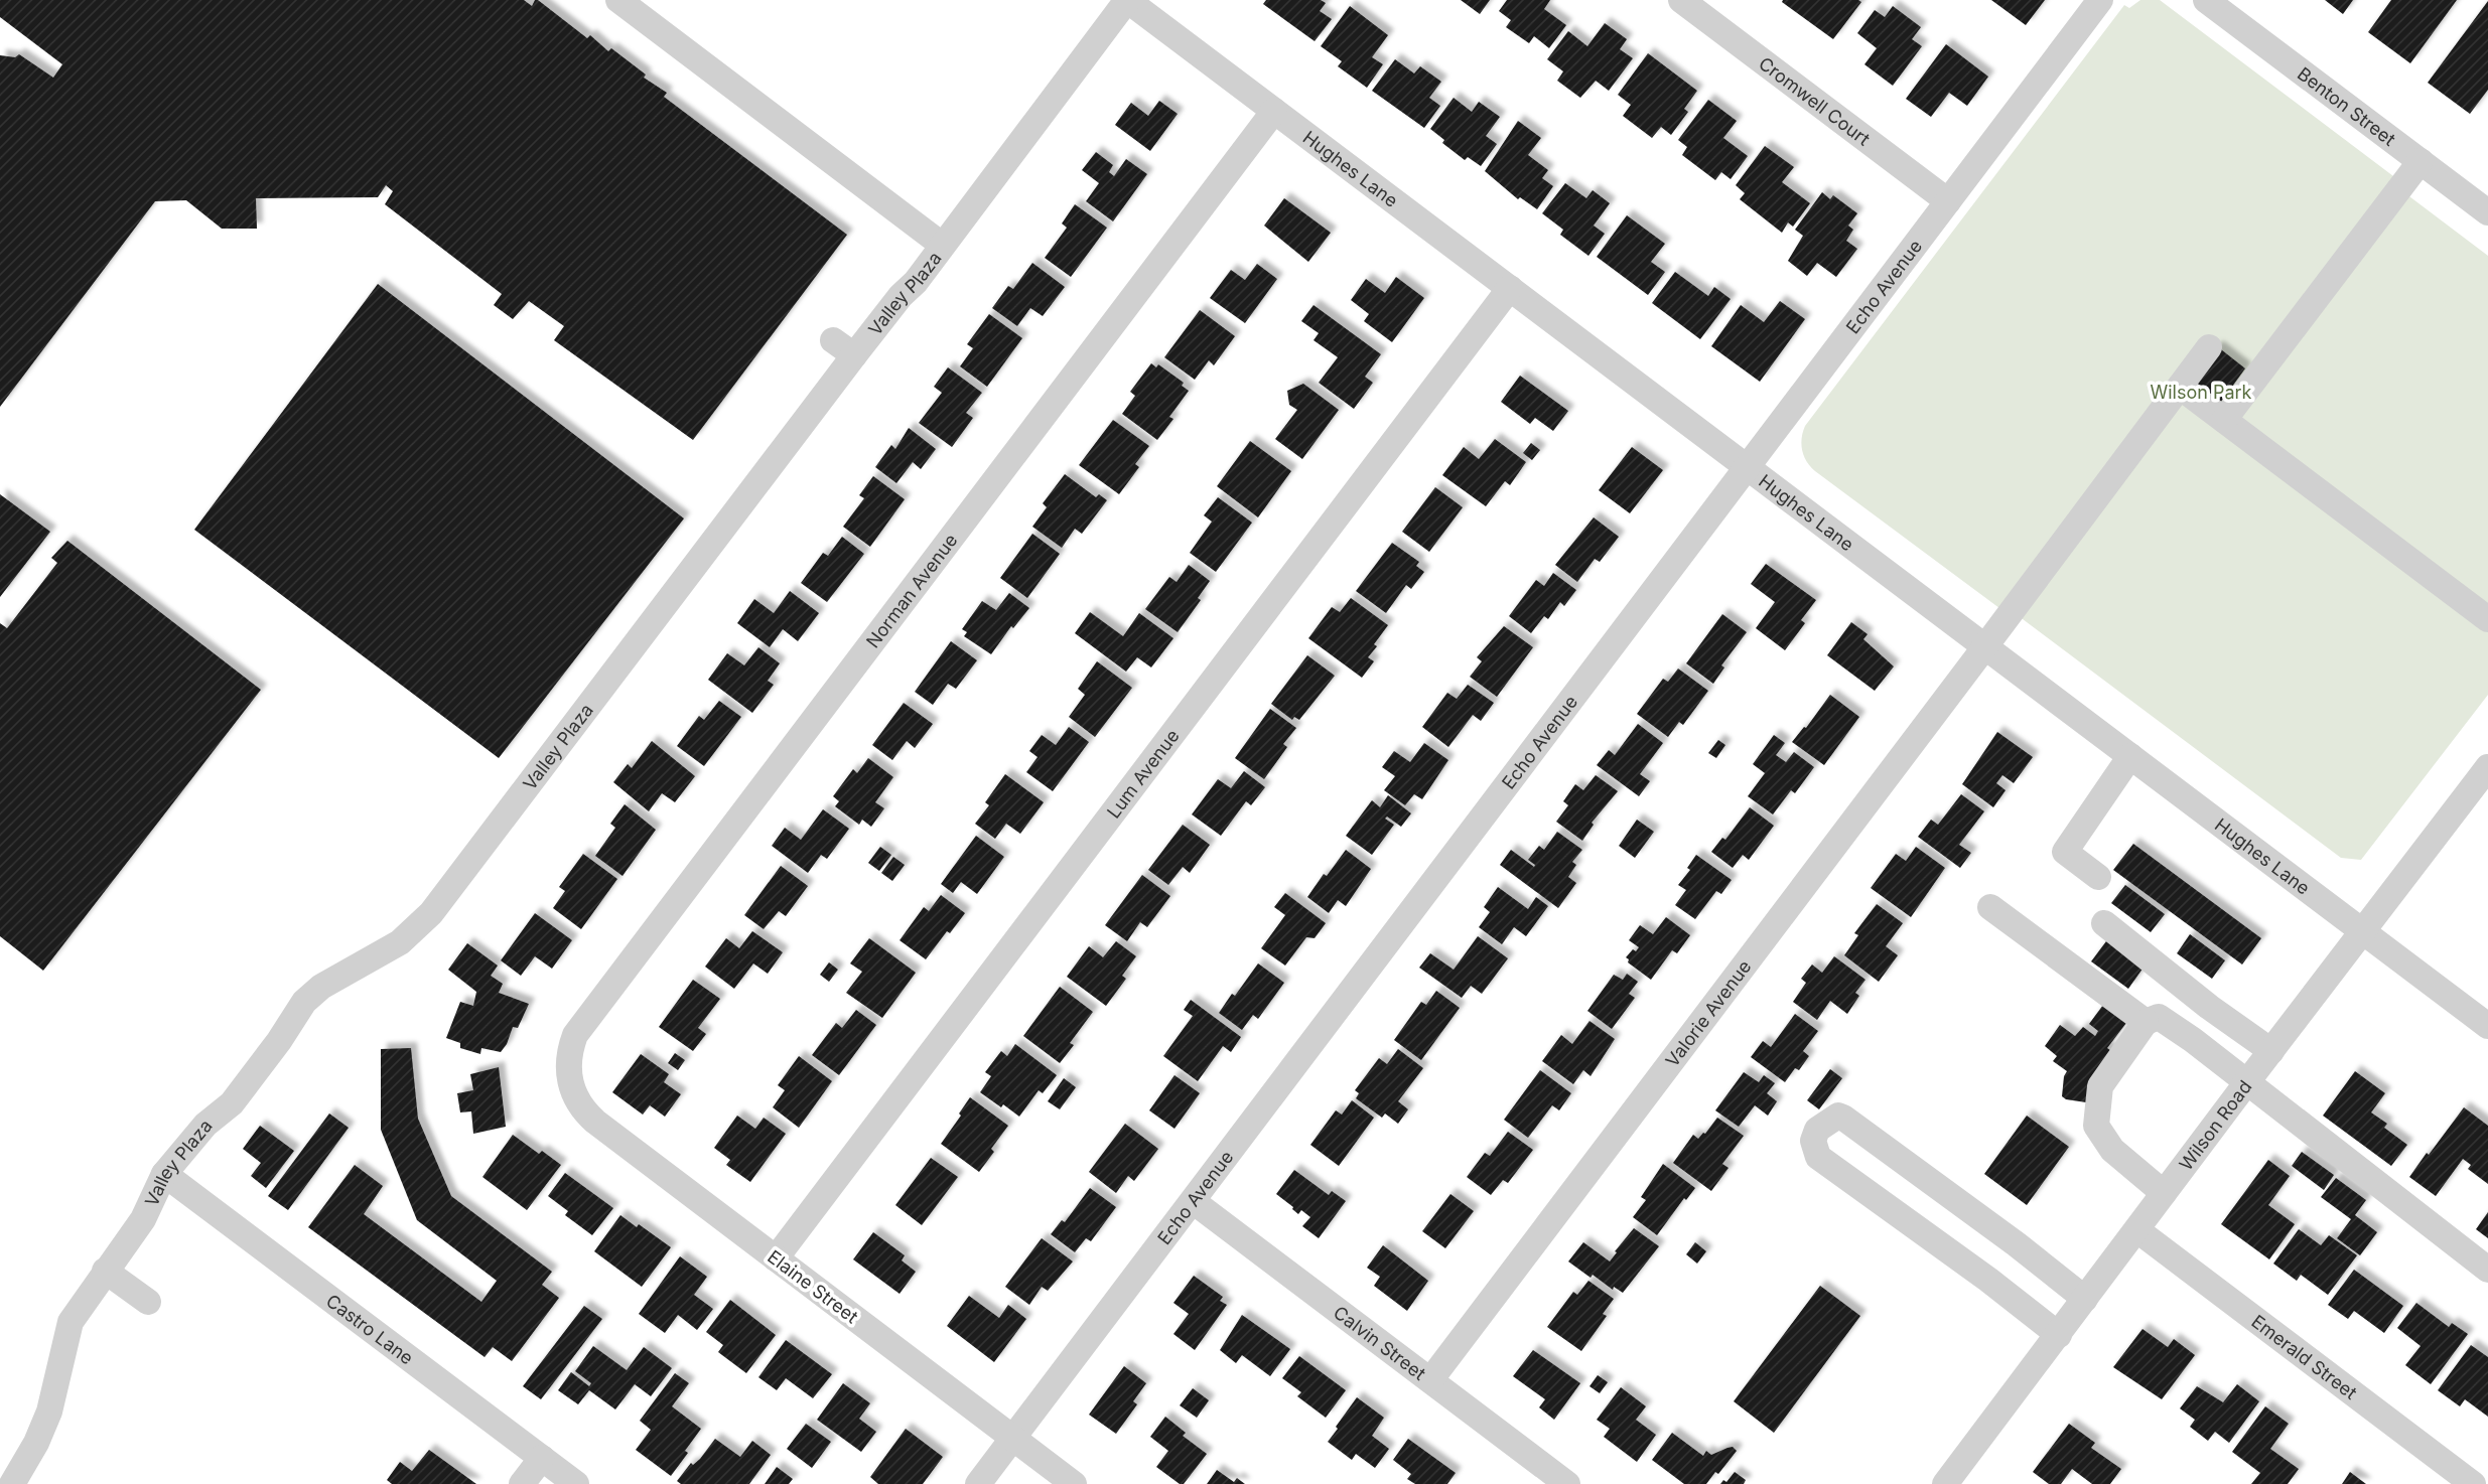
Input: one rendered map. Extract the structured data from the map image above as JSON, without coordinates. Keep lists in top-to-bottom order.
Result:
{
  "streets": {
    "street": [
      "Cromwell Court",
      "Benton Street",
      "Hughes Lane",
      "Echo Avenue",
      "Valley Plaza",
      "Norman Avenue",
      "Lum Avenue",
      "Valorie Avenue",
      "Wilson Road",
      "Elaine Street",
      "Castro Lane",
      "Calvin Street",
      "Emerald Street"
    ]
  },
  "crossings": [
    ["Cromwell Court", "Echo Avenue"],
    ["Hughes Lane", "Echo Avenue"],
    ["Hughes Lane", "Valley Plaza"],
    ["Hughes Lane", "Norman Avenue"],
    ["Hughes Lane", "Lum Avenue"],
    ["Hughes Lane", "Valorie Avenue"],
    ["Hughes Lane", "Wilson Road"],
    ["Echo Avenue", "Elaine Street"],
    ["Echo Avenue", "Calvin Street"],
    ["Valley Plaza", "Castro Lane"],
    ["Norman Avenue", "Elaine Street"],
    ["Lum Avenue", "Elaine Street"],
    ["Valorie Avenue", "Calvin Street"],
    ["Wilson Road", "Emerald Street"]
  ],
  "parks": ["Wilson Park"]
}
